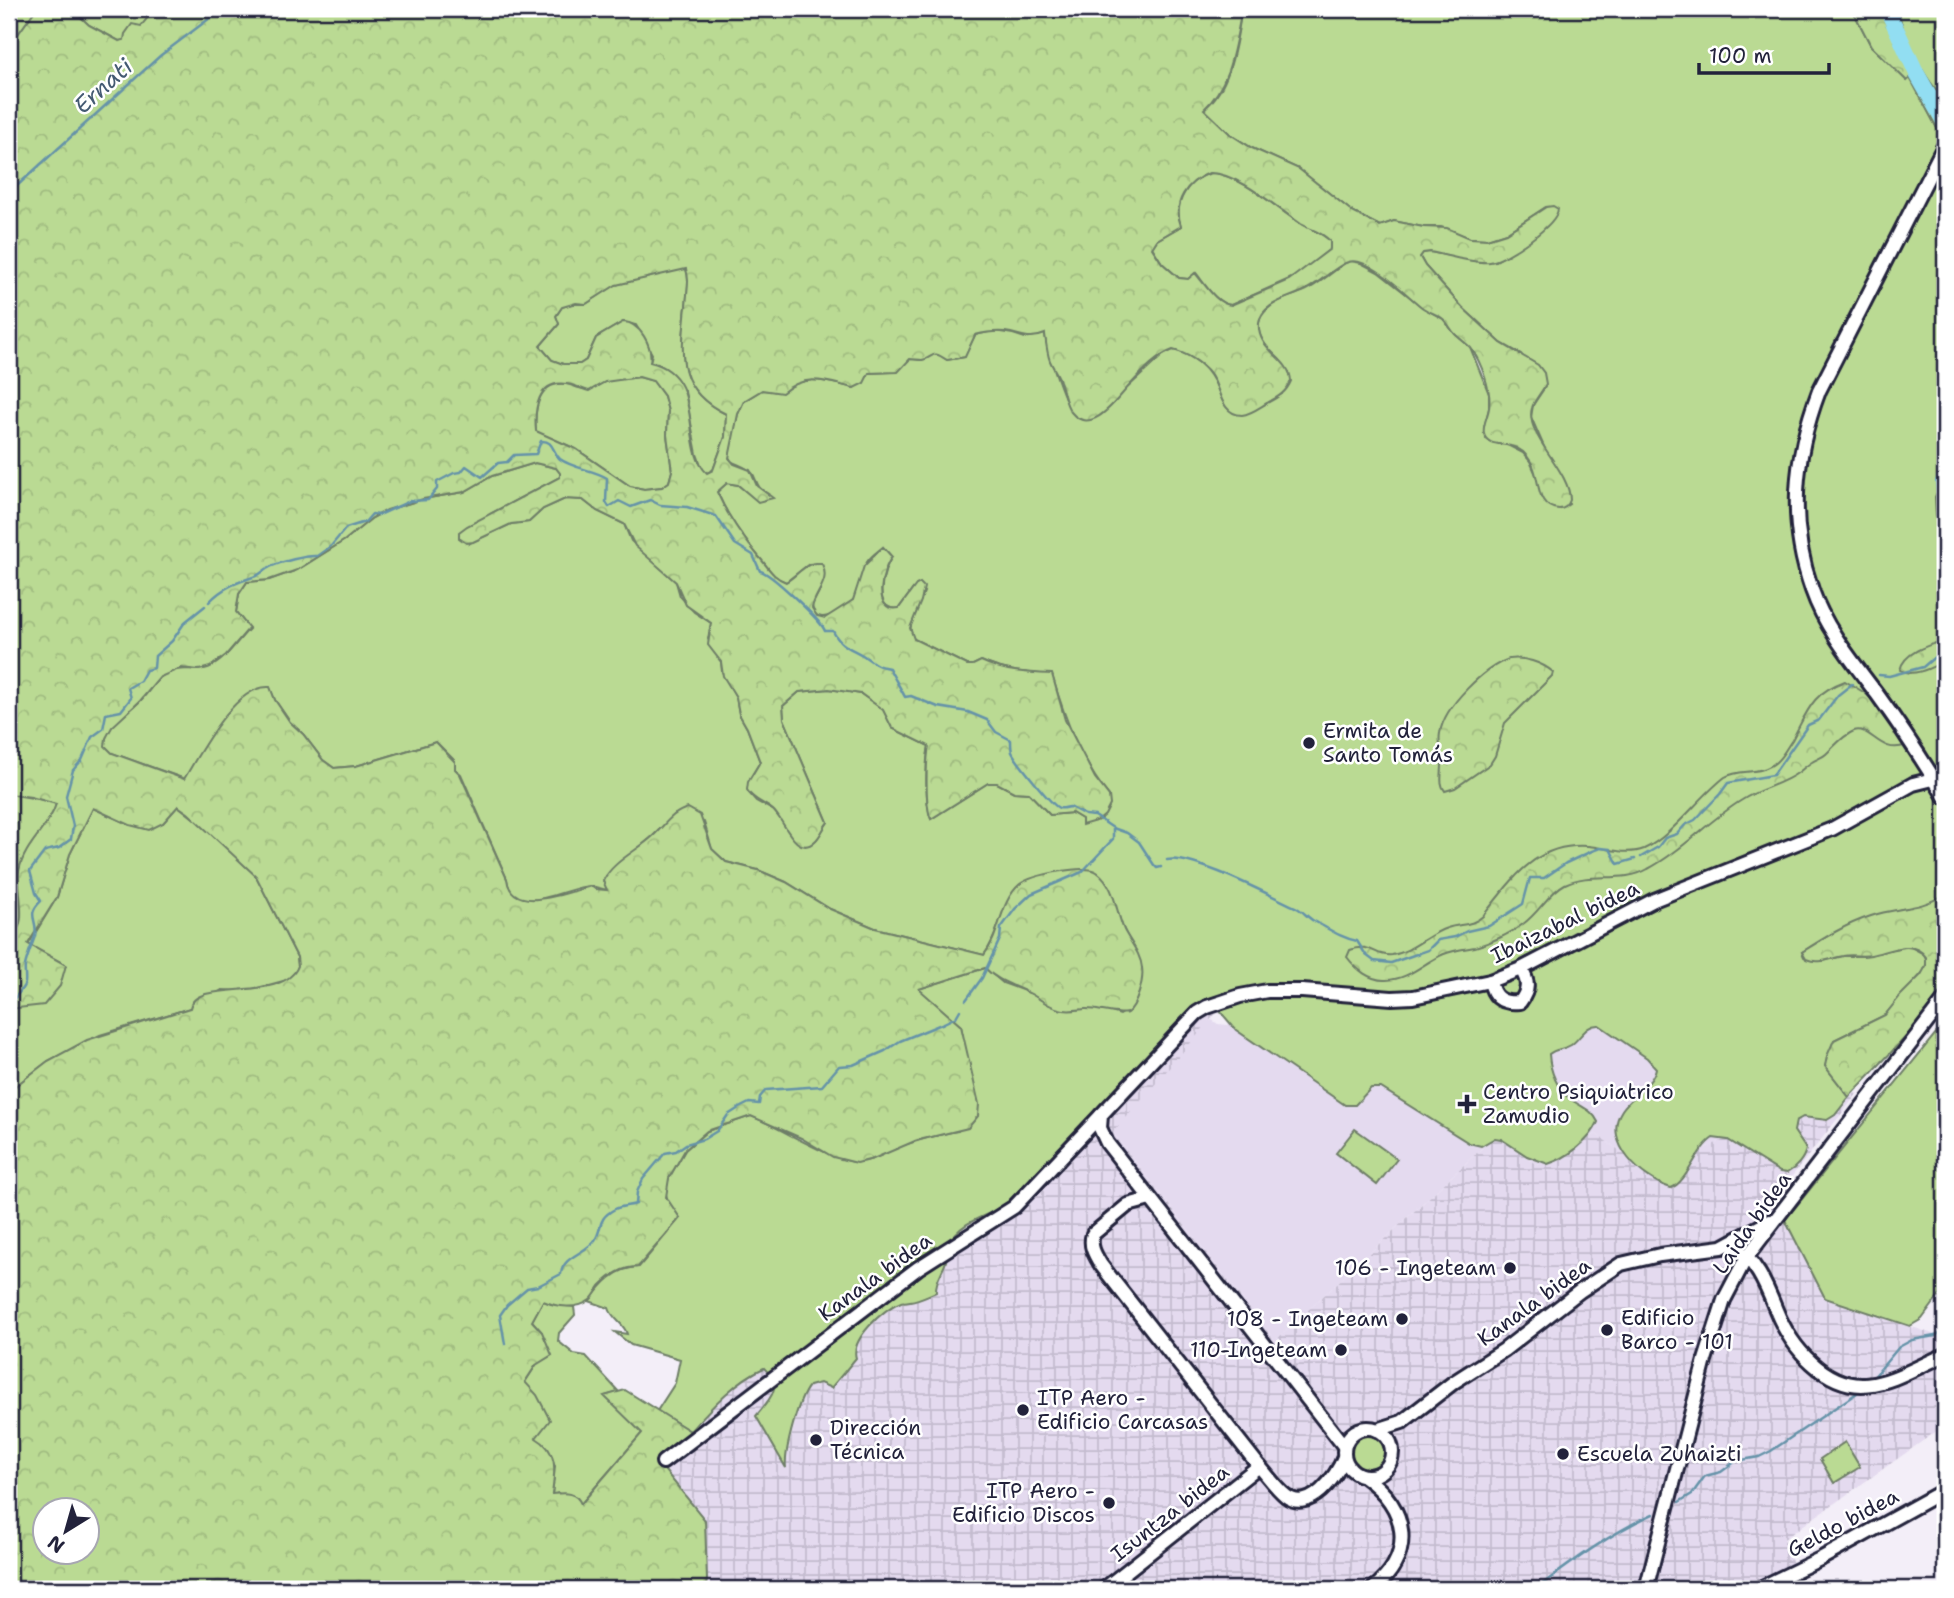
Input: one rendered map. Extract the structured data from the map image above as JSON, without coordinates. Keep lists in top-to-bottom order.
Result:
{
  "streets": {
    "street": [
      "Ibaizabal bidea",
      "Laida bidea",
      "Kanala bidea",
      "Isuntza bidea",
      "Geldo bidea"
    ]
  },
  "crossings": [
    ["Ibaizabal bidea", "Kanala bidea"]
  ],
  "water": ["Ernati"],
  "places": {
    "other": [
      "Ermita de Santo Tomás",
      "106 - Ingeteam",
      "108 - Ingeteam",
      "Edificio Barco - 101",
      "110-Ingeteam",
      "ITP Aero - Edificio Carcasas",
      "Dirección Técnica",
      "Escuela Zuhaizti",
      "ITP Aero - Edificio Discos"
    ],
    "health": ["Centro Psiquiatrico Zamudio"]
  },
  "scale_bar": "100 m",
  "north": "bottom left"
}
